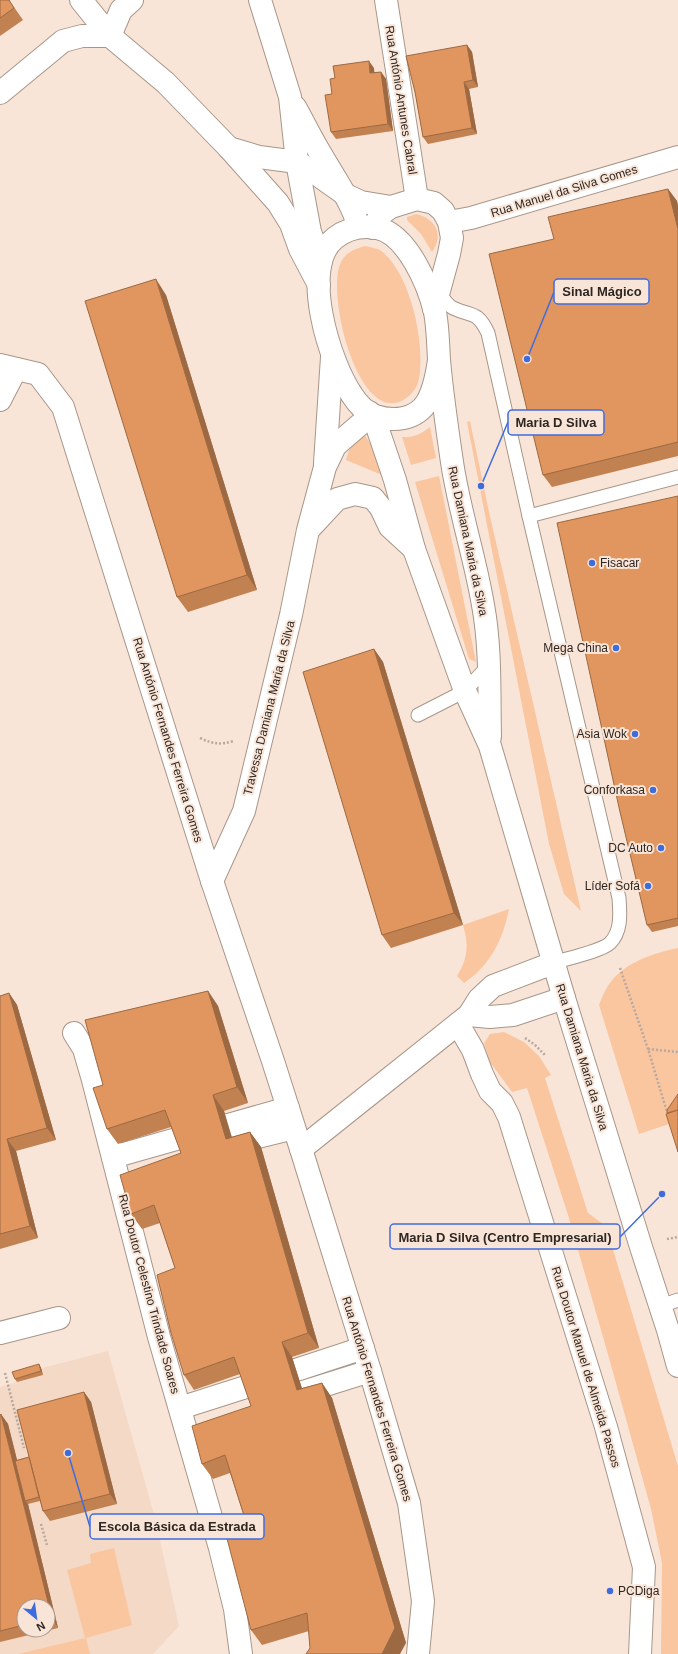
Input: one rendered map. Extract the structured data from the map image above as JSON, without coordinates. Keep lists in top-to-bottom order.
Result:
{
  "streets": {
    "street": [
      "Rua António Antunes Cabral",
      "Rua Manuel da Silva Gomes",
      "Rua Damiana Maria da Silva",
      "Travessa Damiana Maria da Silva",
      "Rua António Fernandes Ferreira Gomes",
      "Rua Doutor Celestino Trindade Soares",
      "Rua Doutor Manuel de Almeida Passos"
    ]
  },
  "crossings": [
    ["Rua Damiana Maria da Silva", "Travessa Damiana Maria da Silva"],
    ["Travessa Damiana Maria da Silva", "Rua António Fernandes Ferreira Gomes"]
  ],
  "places": [
    "Sinal Mágico",
    "Maria D Silva",
    "Fisacar",
    "Mega China",
    "Asia Wok",
    "Conforkasa",
    "DC Auto",
    "Líder Sofá",
    "Maria D Silva (Centro Empresarial)",
    "Escola Básica da Estrada",
    "PCDiga"
  ],
  "north": "bottom right"
}
